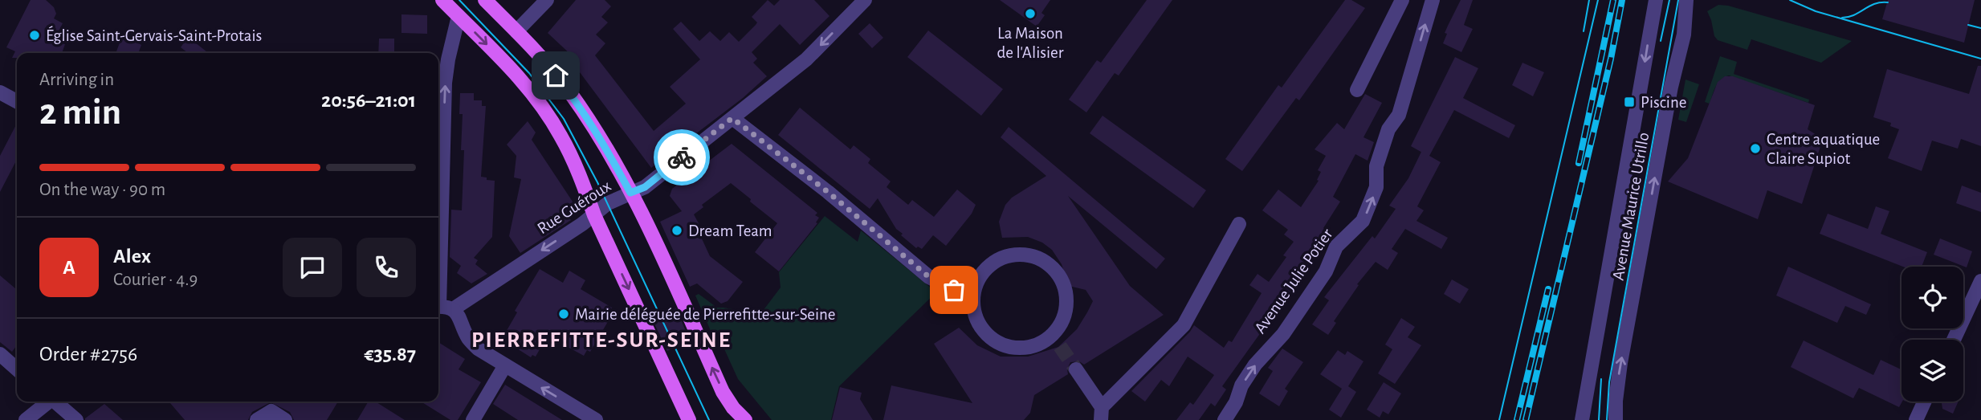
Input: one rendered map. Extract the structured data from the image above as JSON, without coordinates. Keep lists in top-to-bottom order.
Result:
{
  "streets": {
    "street": ["Avenue Maurice Utrillo", "Rue Guéroux", "Avenue Julie Potier"]
  },
  "one_way": ["Rue Guéroux"],
  "districts": ["PIERREFITTE-SUR-SEINE"],
  "places": {
    "other": [
      "La Maison de l'Alisier",
      "Église Saint-Gervais-Saint-Protais",
      "Centre aquatique Claire Supiot",
      "Dream Team",
      "Mairie déléguée de Pierrefitte-sur-Seine"
    ],
    "transit": ["Piscine"]
  },
  "page": {
    "heading": ["2 min", "Arriving in", "20:56–21:01"],
    "panel": [
      "Alex",
      "Courier · 4.9",
      "Order #2756",
      "€35.87"
    ],
    "bar": "On the way · 90 m",
    "round": "A"
  }
}
